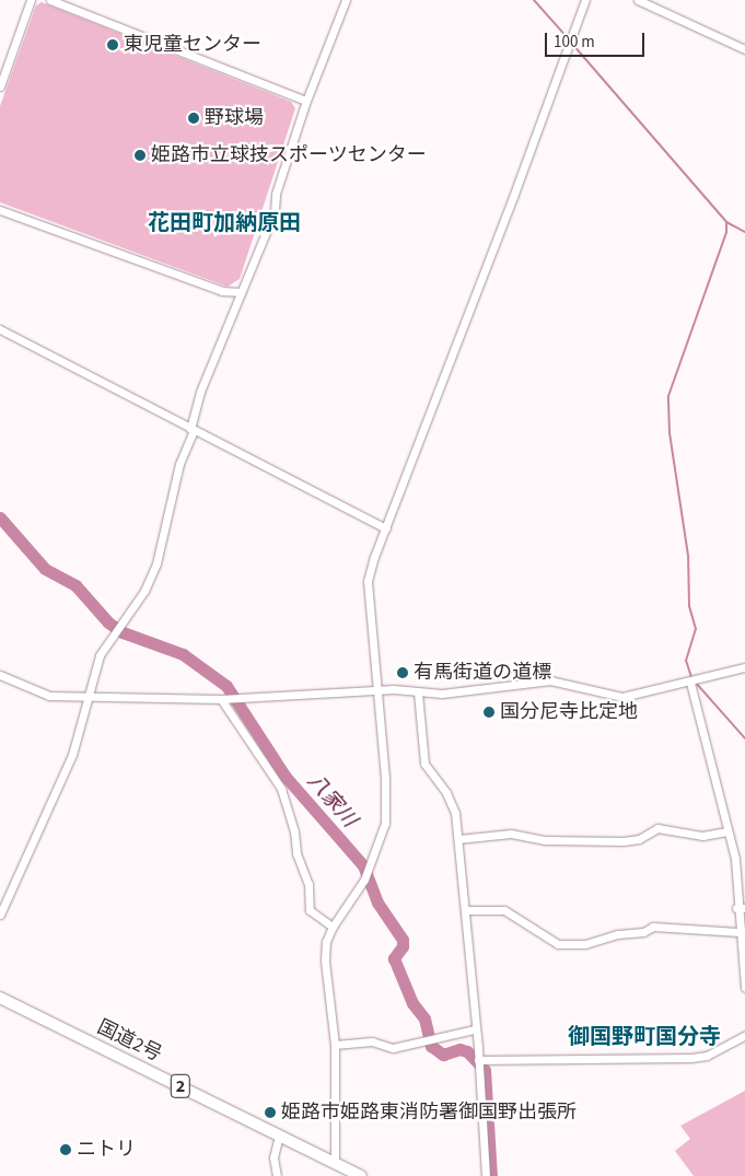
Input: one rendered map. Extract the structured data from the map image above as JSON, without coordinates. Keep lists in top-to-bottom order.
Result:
{
  "streets": {
    "highway": ["国道2号", "2"]
  },
  "districts": ["花田町加納原田", "御国野町国分寺"],
  "water": ["八家川"],
  "places": [
    "東児童センター",
    "野球場",
    "姫路市立球技スポーツセンター",
    "有馬街道の道標",
    "国分尼寺比定地",
    "姫路市姫路東消防署御国野出張所",
    "ニトリ"
  ],
  "scale_bar": "100 m"
}
